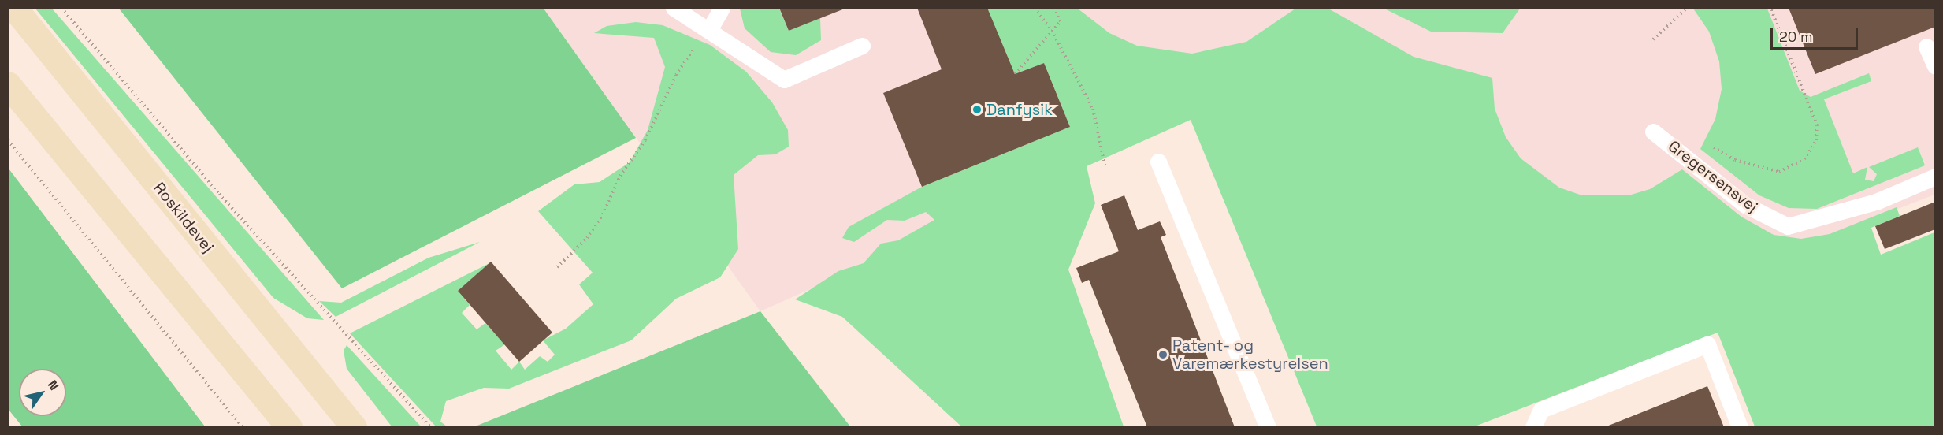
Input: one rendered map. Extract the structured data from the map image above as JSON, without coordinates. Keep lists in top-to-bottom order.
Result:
{
  "streets": {
    "main road": ["Roskildevej"],
    "lane": ["Gregersensvej"]
  },
  "places": ["Danfysik", "Patent- og Varemærkestyrelsen"],
  "scale_bar": "20 m",
  "north": "top right"
}
